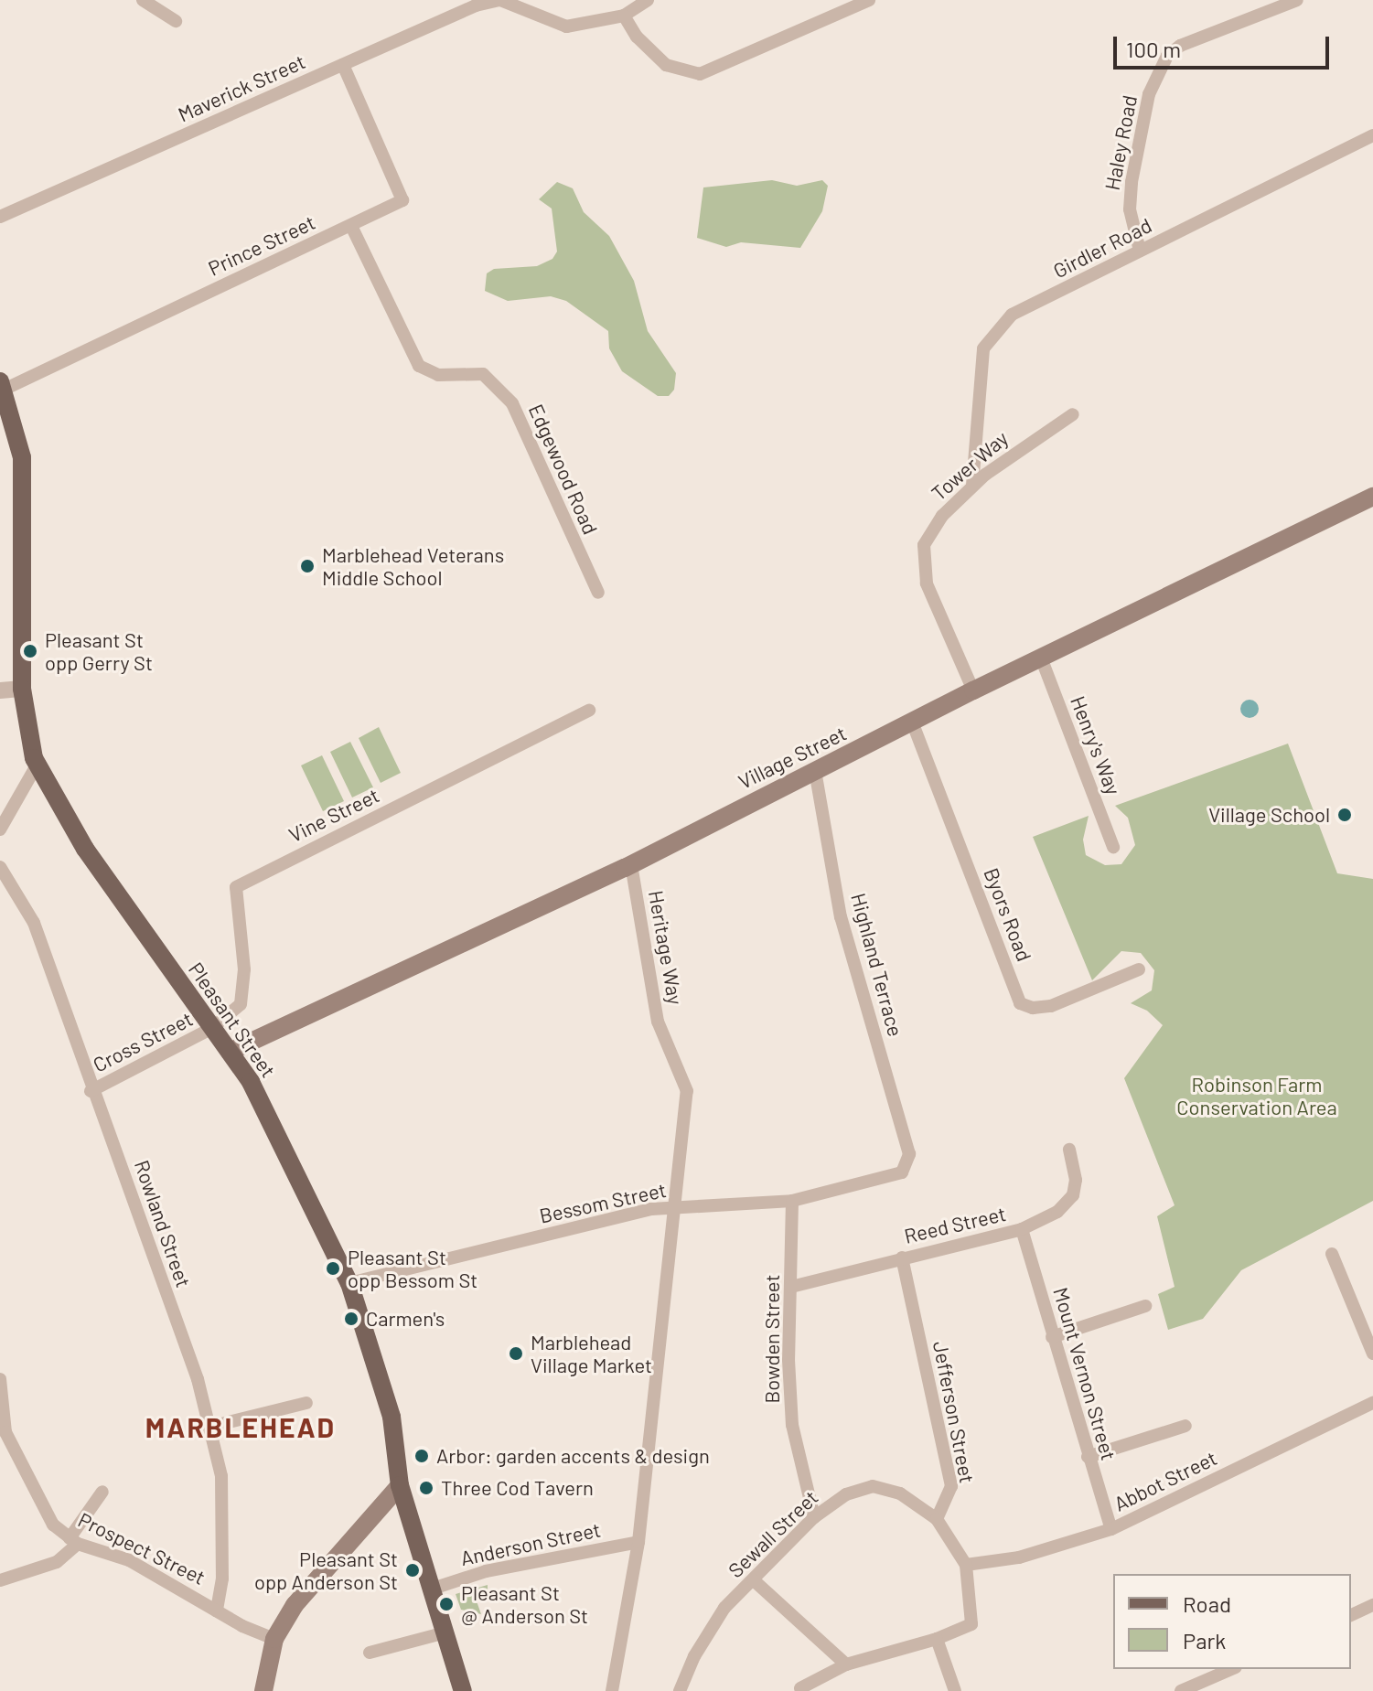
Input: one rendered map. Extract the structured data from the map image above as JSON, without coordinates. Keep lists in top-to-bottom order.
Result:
{
  "streets": {
    "main road": ["Village Street", "Pleasant Street"],
    "street": [
      "Maverick Street",
      "Haley Road",
      "Prince Street",
      "Girdler Road",
      "Tower Way",
      "Edgewood Road",
      "Henry's Way",
      "Vine Street",
      "Byors Road",
      "Heritage Way",
      "Highland Terrace",
      "Cross Street",
      "Bessom Street",
      "Rowland Street",
      "Reed Street",
      "Bowden Street",
      "Mount Vernon Street",
      "Jefferson Street",
      "Abbot Street",
      "Sewall Street",
      "Anderson Street",
      "Prospect Street"
    ]
  },
  "crossings": [
    ["Maverick Street", "Prince Street"],
    ["Haley Road", "Girdler Road"],
    ["Prince Street", "Edgewood Road"],
    ["Prince Street", "Pleasant Street"],
    ["Girdler Road", "Tower Way"],
    ["Tower Way", "Village Street"],
    ["Henry's Way", "Village Street"],
    ["Village Street", "Byors Road"],
    ["Village Street", "Heritage Way"],
    ["Village Street", "Highland Terrace"],
    ["Village Street", "Pleasant Street"],
    ["Vine Street", "Pleasant Street"],
    ["Vine Street", "Cross Street"],
    ["Heritage Way", "Bessom Street"],
    ["Highland Terrace", "Bessom Street"],
    ["Pleasant Street", "Cross Street"],
    ["Pleasant Street", "Bessom Street"],
    ["Pleasant Street", "Anderson Street"],
    ["Cross Street", "Rowland Street"],
    ["Bessom Street", "Bowden Street"],
    ["Rowland Street", "Prospect Street"],
    ["Reed Street", "Bowden Street"],
    ["Reed Street", "Mount Vernon Street"],
    ["Reed Street", "Jefferson Street"],
    ["Bowden Street", "Jefferson Street"],
    ["Bowden Street", "Abbot Street"],
    ["Bowden Street", "Sewall Street"],
    ["Mount Vernon Street", "Abbot Street"],
    ["Jefferson Street", "Abbot Street"],
    ["Jefferson Street", "Sewall Street"],
    ["Abbot Street", "Sewall Street"]
  ],
  "districts": ["MARBLEHEAD"],
  "parks": ["Robinson Farm Conservation Area"],
  "places": [
    "Marblehead Veterans Middle School",
    "Pleasant St opp Gerry St",
    "Village School",
    "Pleasant St opp Bessom St",
    "Carmen's",
    "Marblehead Village Market",
    "Arbor: garden accents & design",
    "Three Cod Tavern",
    "Pleasant St opp Anderson St",
    "Pleasant St @ Anderson St"
  ],
  "legend": ["Road", "Park"],
  "scale_bar": "100 m"
}
